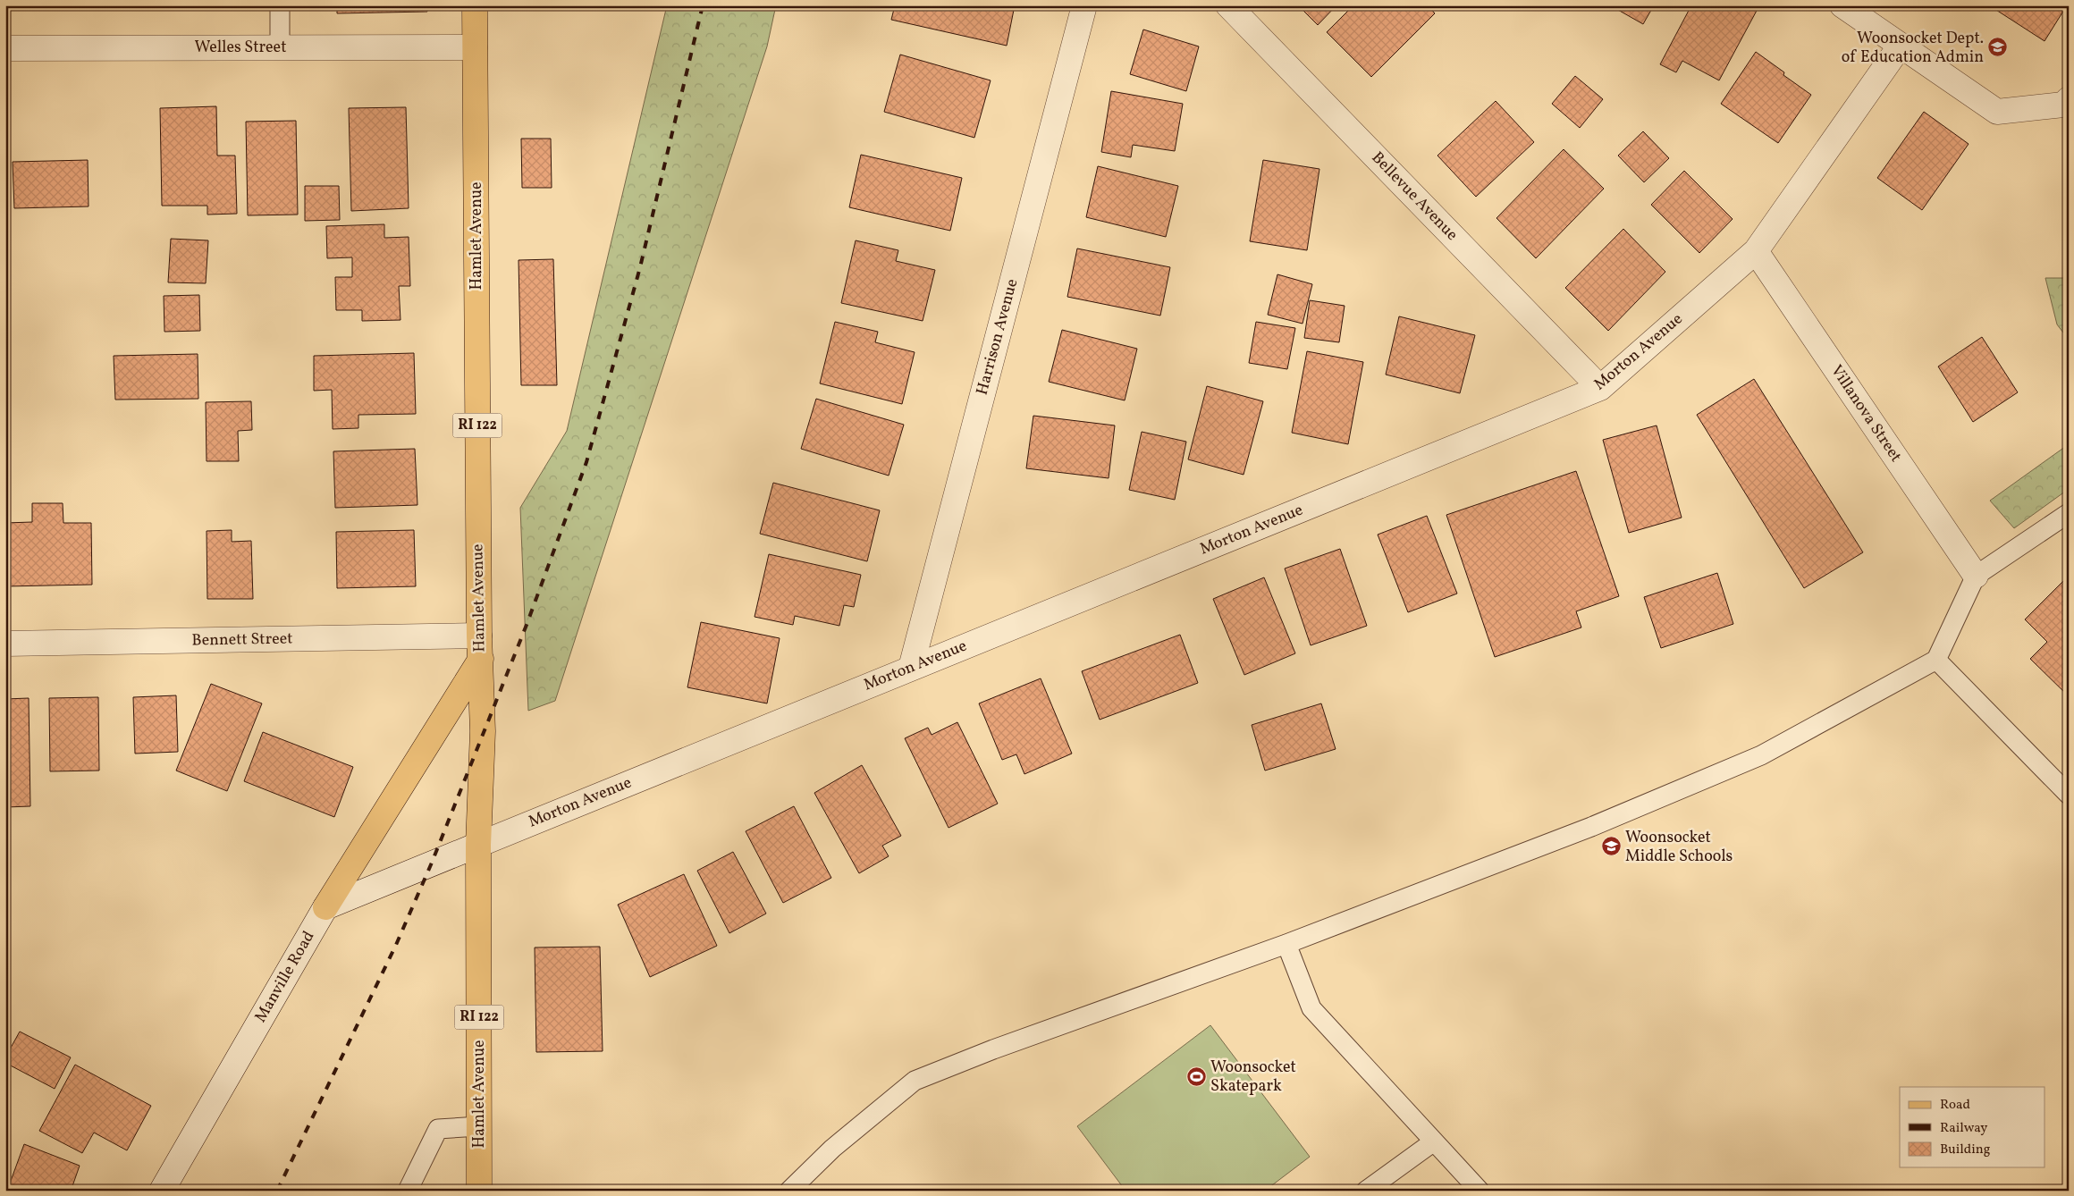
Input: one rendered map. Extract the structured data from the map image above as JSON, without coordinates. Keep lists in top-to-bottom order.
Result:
{
  "streets": {
    "main road": ["Hamlet Avenue", "RI 122"],
    "street": [
      "Welles Street",
      "Bellevue Avenue",
      "Harrison Avenue",
      "Morton Avenue",
      "Villanova Street",
      "Bennett Street",
      "Manville Road"
    ]
  },
  "crossings": [
    ["Welles Street", "Hamlet Avenue"],
    ["Bellevue Avenue", "Morton Avenue"],
    ["Hamlet Avenue", "Morton Avenue"],
    ["Hamlet Avenue", "Bennett Street"],
    ["Harrison Avenue", "Morton Avenue"],
    ["Morton Avenue", "Villanova Street"]
  ],
  "places": {
    "school or university": ["Woonsocket Dept. of Education Admin", "Woonsocket Middle Schools"],
    "sports": ["Woonsocket Skatepark"]
  },
  "legend": ["Road", "Railway", "Building"]
}
